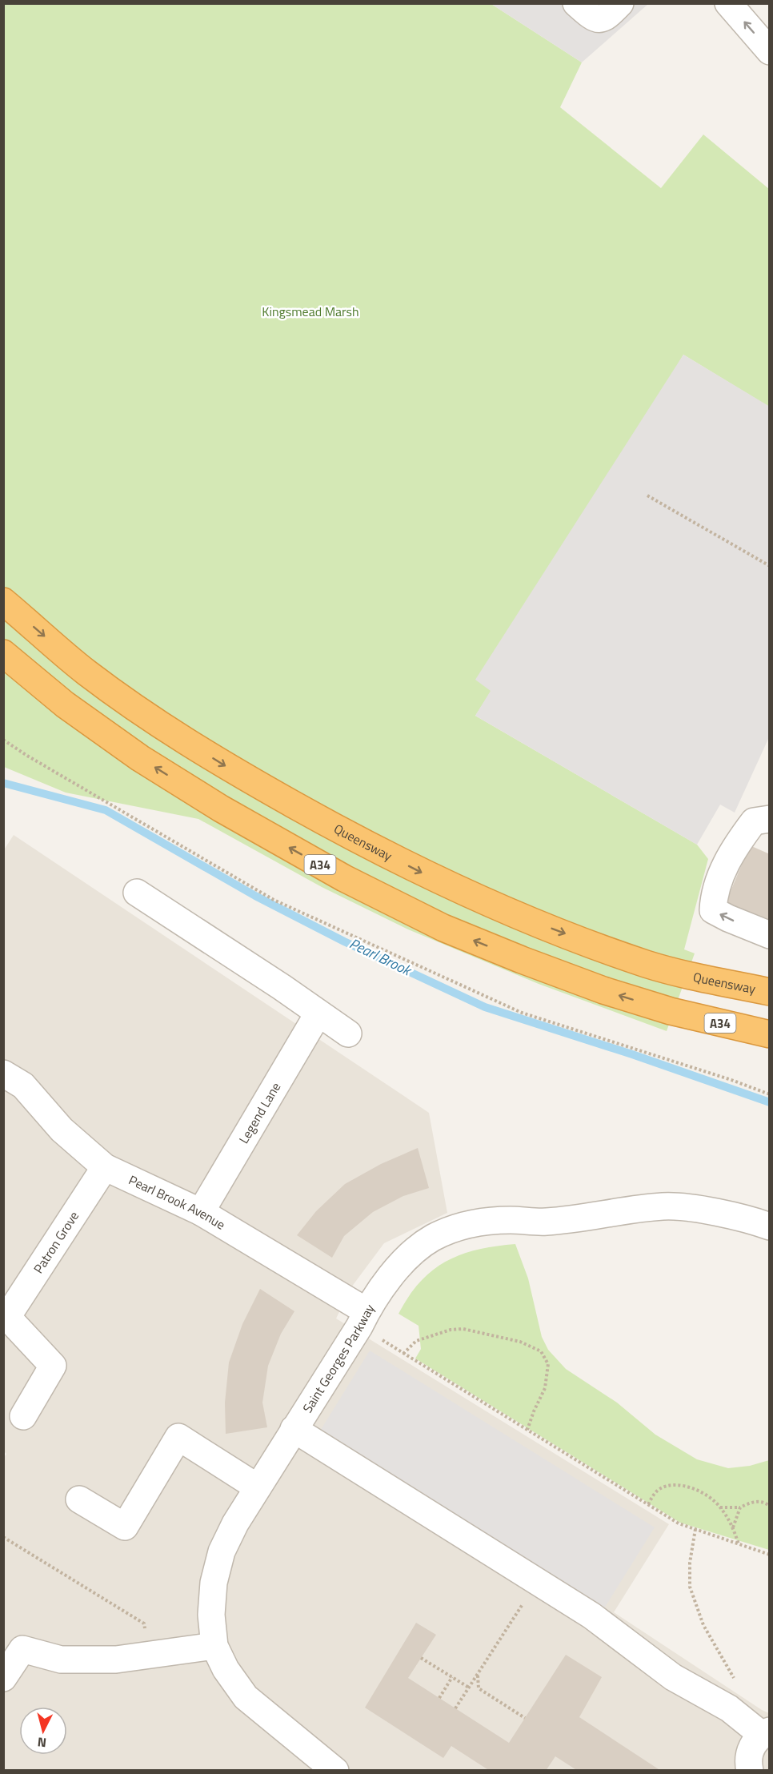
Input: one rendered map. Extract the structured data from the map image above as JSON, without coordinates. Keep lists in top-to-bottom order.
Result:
{
  "streets": {
    "highway": ["Queensway", "A34"],
    "street": [
      "Legend Lane",
      "Pearl Brook Avenue",
      "Patron Grove",
      "Saint Georges Parkway"
    ]
  },
  "crossings": [
    ["Legend Lane", "Pearl Brook Avenue"],
    ["Pearl Brook Avenue", "Patron Grove"],
    ["Pearl Brook Avenue", "Saint Georges Parkway"]
  ],
  "water": ["Pearl Brook"],
  "parks": ["Kingsmead Marsh"],
  "north": "bottom"
}
